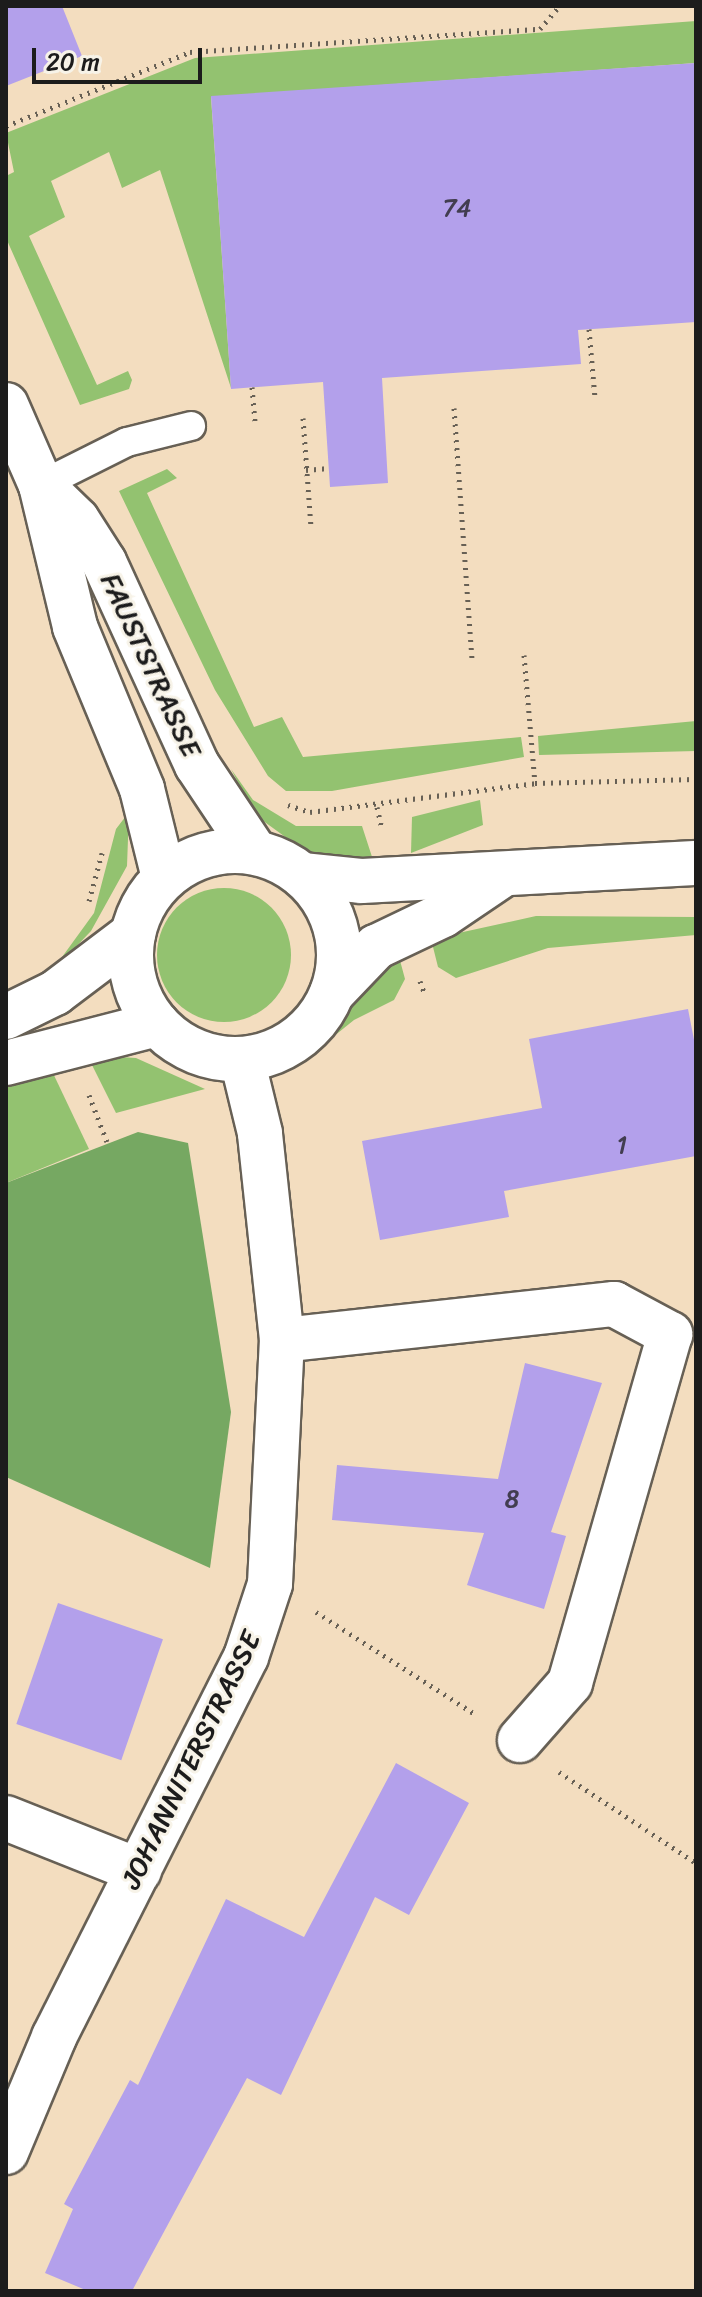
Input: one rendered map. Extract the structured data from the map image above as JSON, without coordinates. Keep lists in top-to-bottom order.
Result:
{
  "streets": {
    "street": ["FAUSTSTRASSE", "JOHANNITERSTRASSE"]
  },
  "crossings": [
    ["FAUSTSTRASSE", "JOHANNITERSTRASSE"]
  ],
  "house_numbers": ["74", "1", "8"],
  "scale_bar": "20 m"
}
